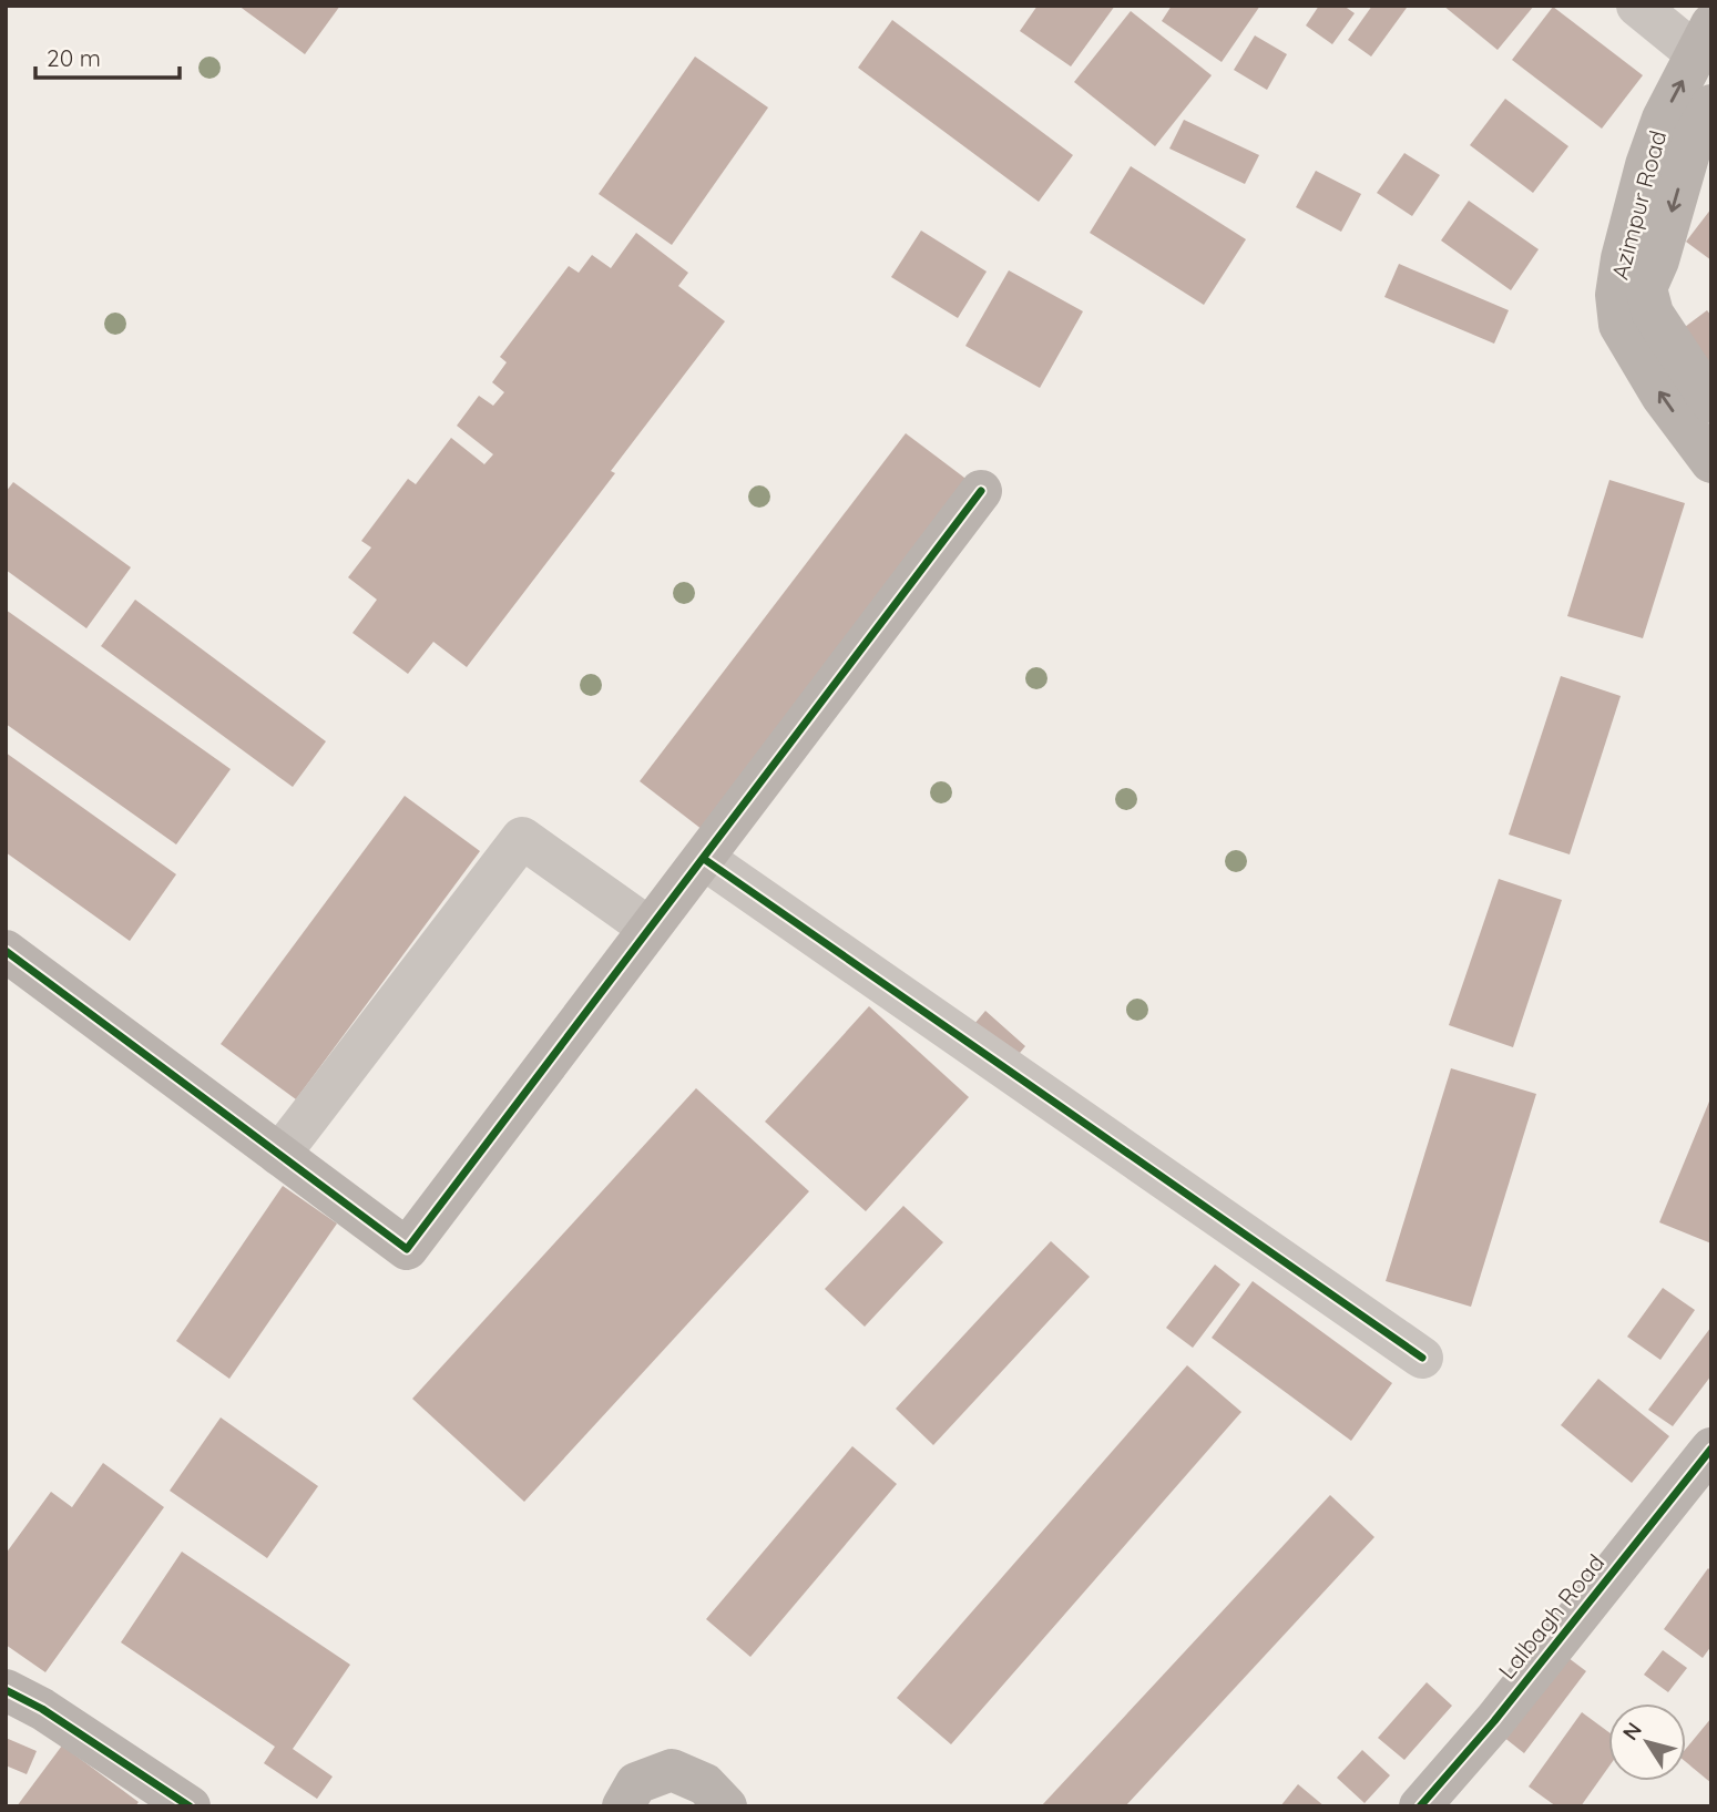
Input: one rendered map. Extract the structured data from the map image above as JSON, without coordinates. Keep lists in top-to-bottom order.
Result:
{
  "streets": {
    "street": ["Azimpur Road", "Lalbagh Road"]
  },
  "scale_bar": "20 m",
  "north": "top left"
}
